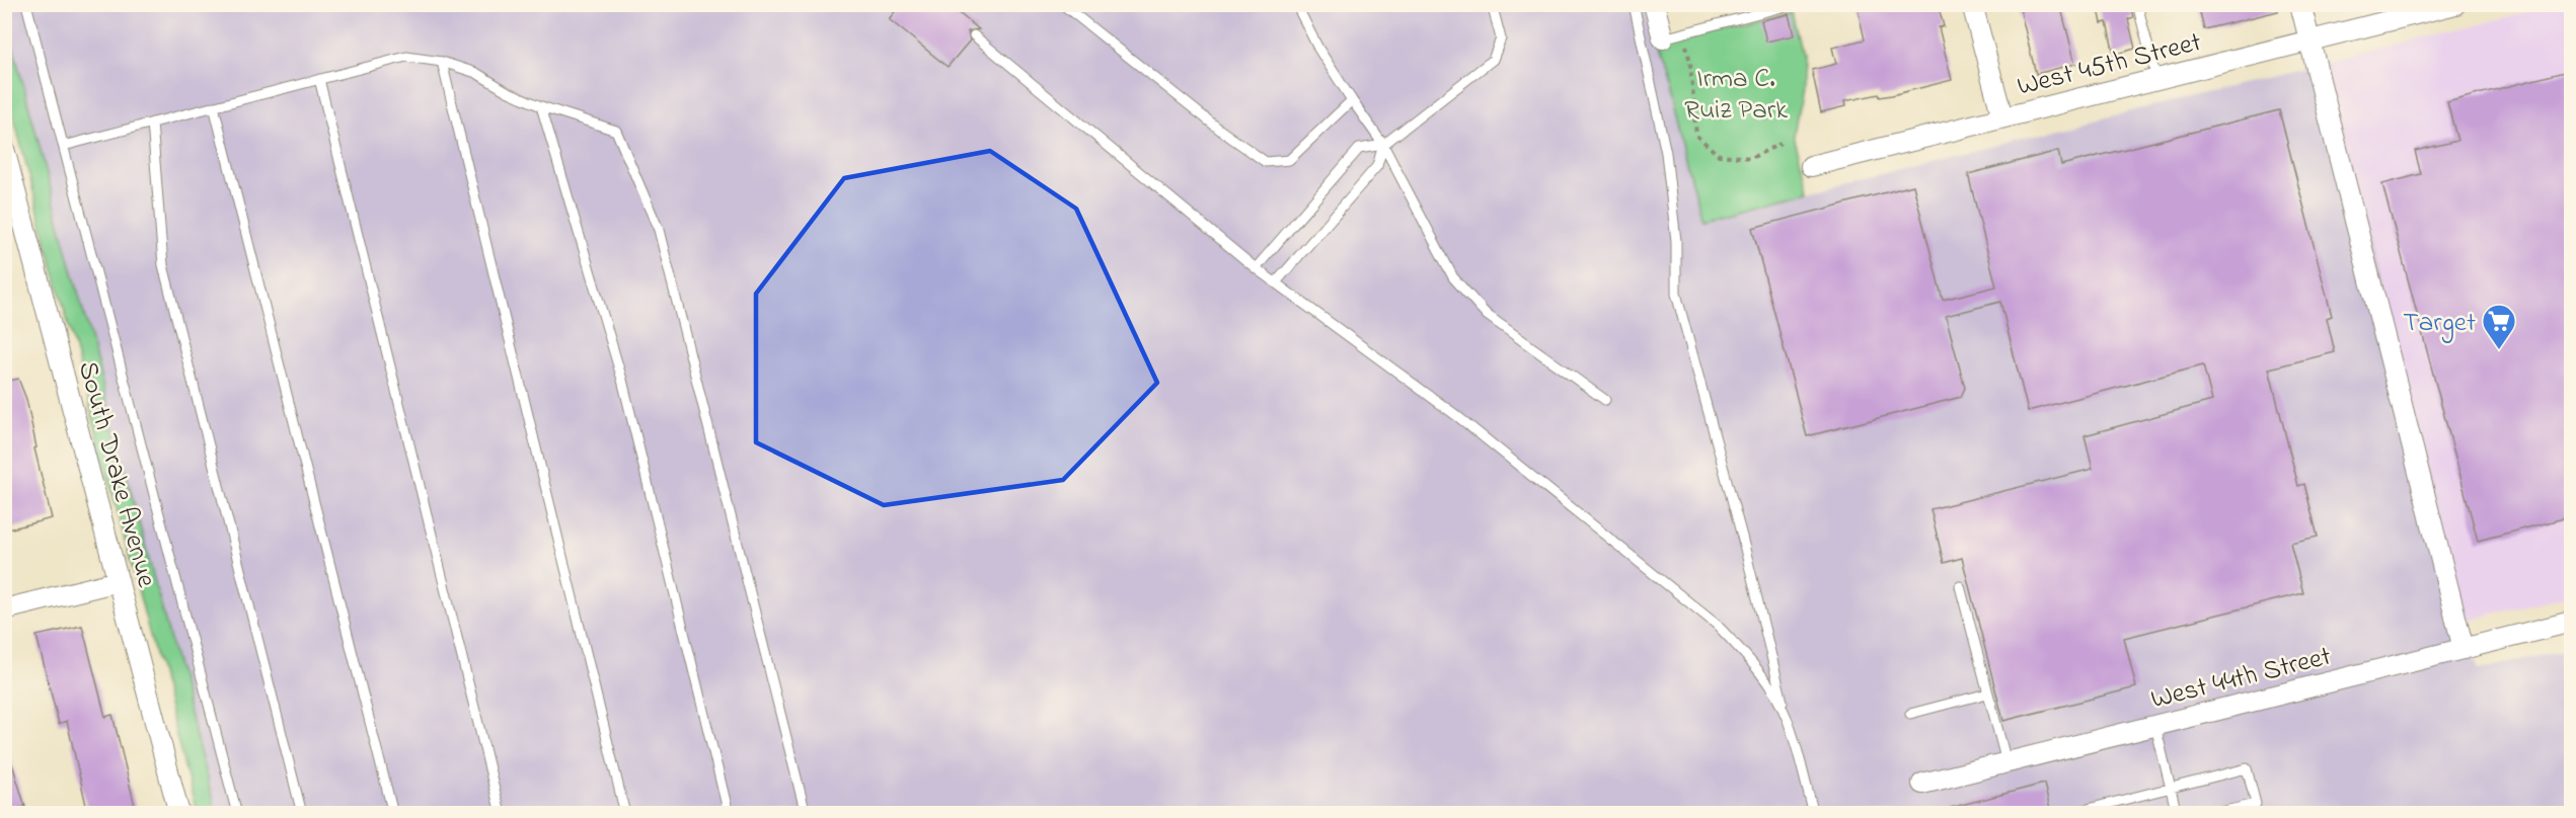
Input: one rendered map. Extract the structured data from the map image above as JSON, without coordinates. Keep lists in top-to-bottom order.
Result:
{
  "streets": {
    "street": ["West 45th Street", "South Drake Avenue", "West 44th Street"]
  },
  "parks": ["Irma C. Ruiz Park"],
  "places": {
    "supermarket": ["Target"]
  }
}
